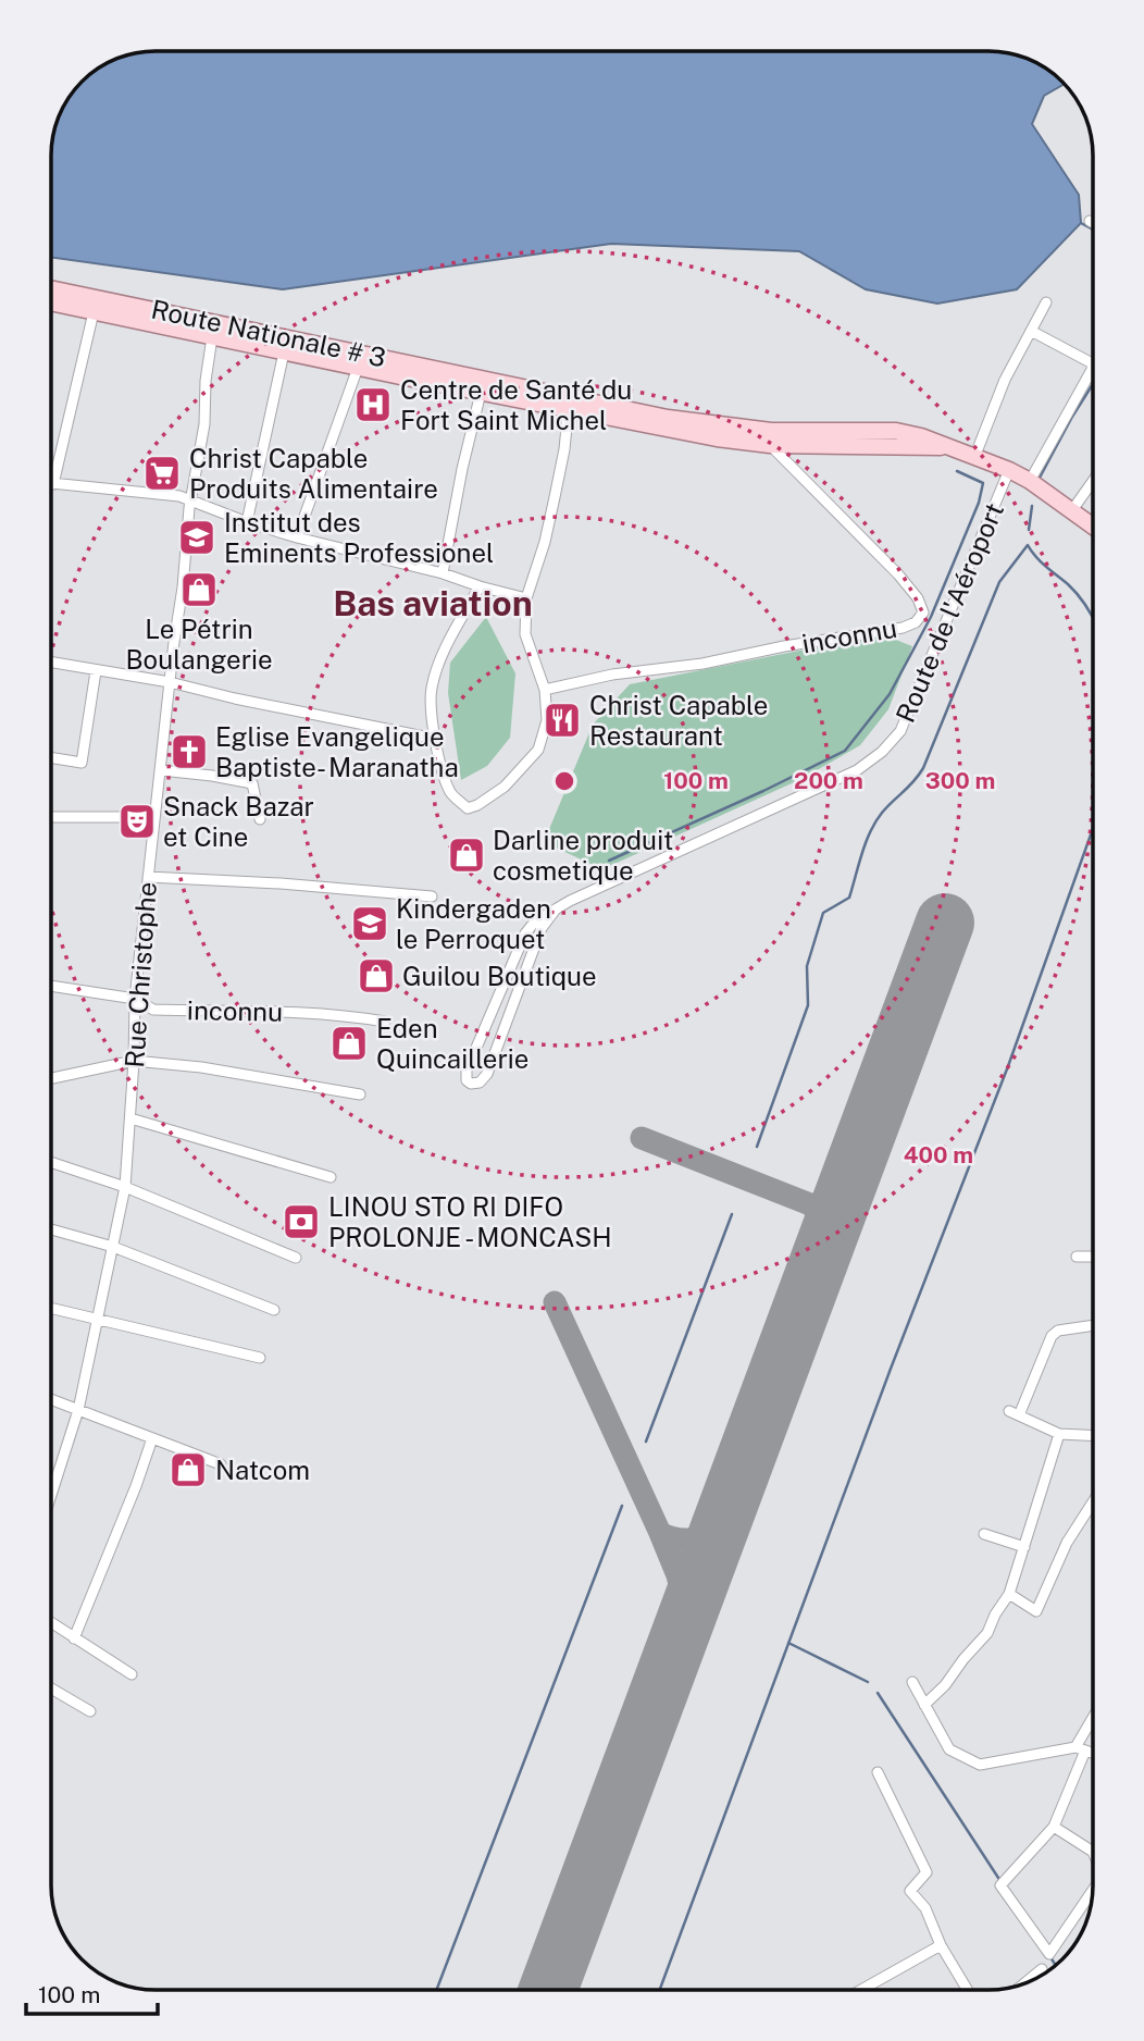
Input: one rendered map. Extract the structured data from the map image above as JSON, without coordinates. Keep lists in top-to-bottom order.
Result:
{
  "streets": {
    "main road": ["Route Nationale # 3"],
    "street": ["Route de l'Aéroport", "inconnu", "Rue Christophe"]
  },
  "crossings": [
    ["Route Nationale # 3", "Route de l'Aéroport"],
    ["Route Nationale # 3", "inconnu"],
    ["Route Nationale # 3", "Rue Christophe"],
    ["inconnu", "Rue Christophe"]
  ],
  "districts": ["Bas aviation"],
  "places": {
    "hospital": ["Centre de Santé du Fort Saint Michel"],
    "supermarket": ["Christ Capable Produits Alimentaire"],
    "school or university": ["Institut des Eminents Professionel", "Kindergaden le Perroquet"],
    "shop": [
      "Le Pétrin Boulangerie",
      "Darline produit cosmetique",
      "Guilou Boutique",
      "Eden Quincaillerie",
      "Natcom"
    ],
    "restaurant": ["Christ Capable Restaurant"],
    "church": ["Eglise Evangelique Baptiste- Maranatha"],
    "theatre": ["Snack Bazar et Cine"],
    "bank": ["LINOU STO RI DIFO PROLONJE - MONCASH"]
  },
  "scale_bar": "100 m",
  "rings": [
    "100 m",
    "200 m",
    "300 m",
    "400 m"
  ]
}
